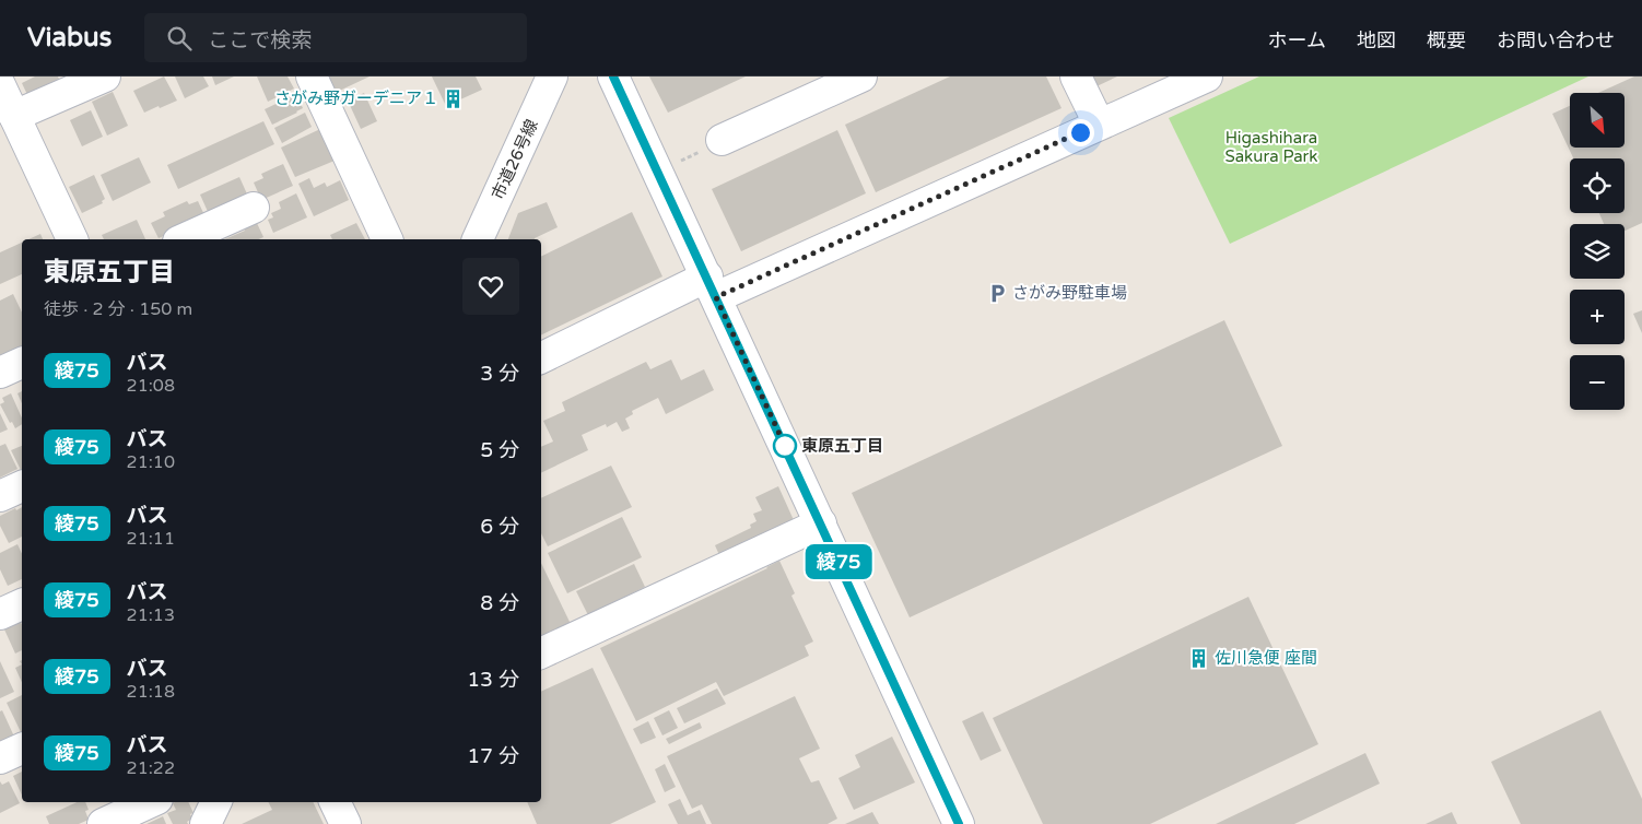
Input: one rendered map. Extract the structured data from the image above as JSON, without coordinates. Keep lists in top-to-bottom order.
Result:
{
  "streets": {
    "street": ["市道26号線"]
  },
  "parks": ["Higashihara Sakura Park"],
  "places": {
    "building": ["さがみ野ガーデニア１", "佐川急便 座間"],
    "parking": ["さがみ野駐車場"],
    "other": ["東原五丁目"]
  },
  "lines": ["bus line 綾75"],
  "north": "bottom right",
  "page": {
    "header": "Viabus",
    "search": "ここで検索",
    "nav": [
      "ホーム",
      "地図",
      "概要",
      "お問い合わせ"
    ],
    "on_map": "綾75",
    "map_buttons": ["+", "−"],
    "heading": ["東原五丁目", "徒歩 · 2 分 · 150 m"],
    "list": [
      {
        "mark": "綾75",
        "name": "バス",
        "note": "21:08",
        "value": "3 分"
      },
      {
        "mark": "綾75",
        "name": "バス",
        "note": "21:10",
        "value": "5 分"
      },
      {
        "mark": "綾75",
        "name": "バス",
        "note": "21:11",
        "value": "6 分"
      },
      {
        "mark": "綾75",
        "name": "バス",
        "note": "21:13",
        "value": "8 分"
      },
      {
        "mark": "綾75",
        "name": "バス",
        "note": "21:18",
        "value": "13 分"
      },
      {
        "mark": "綾75",
        "name": "バス",
        "note": "21:22",
        "value": "17 分"
      }
    ]
  }
}
